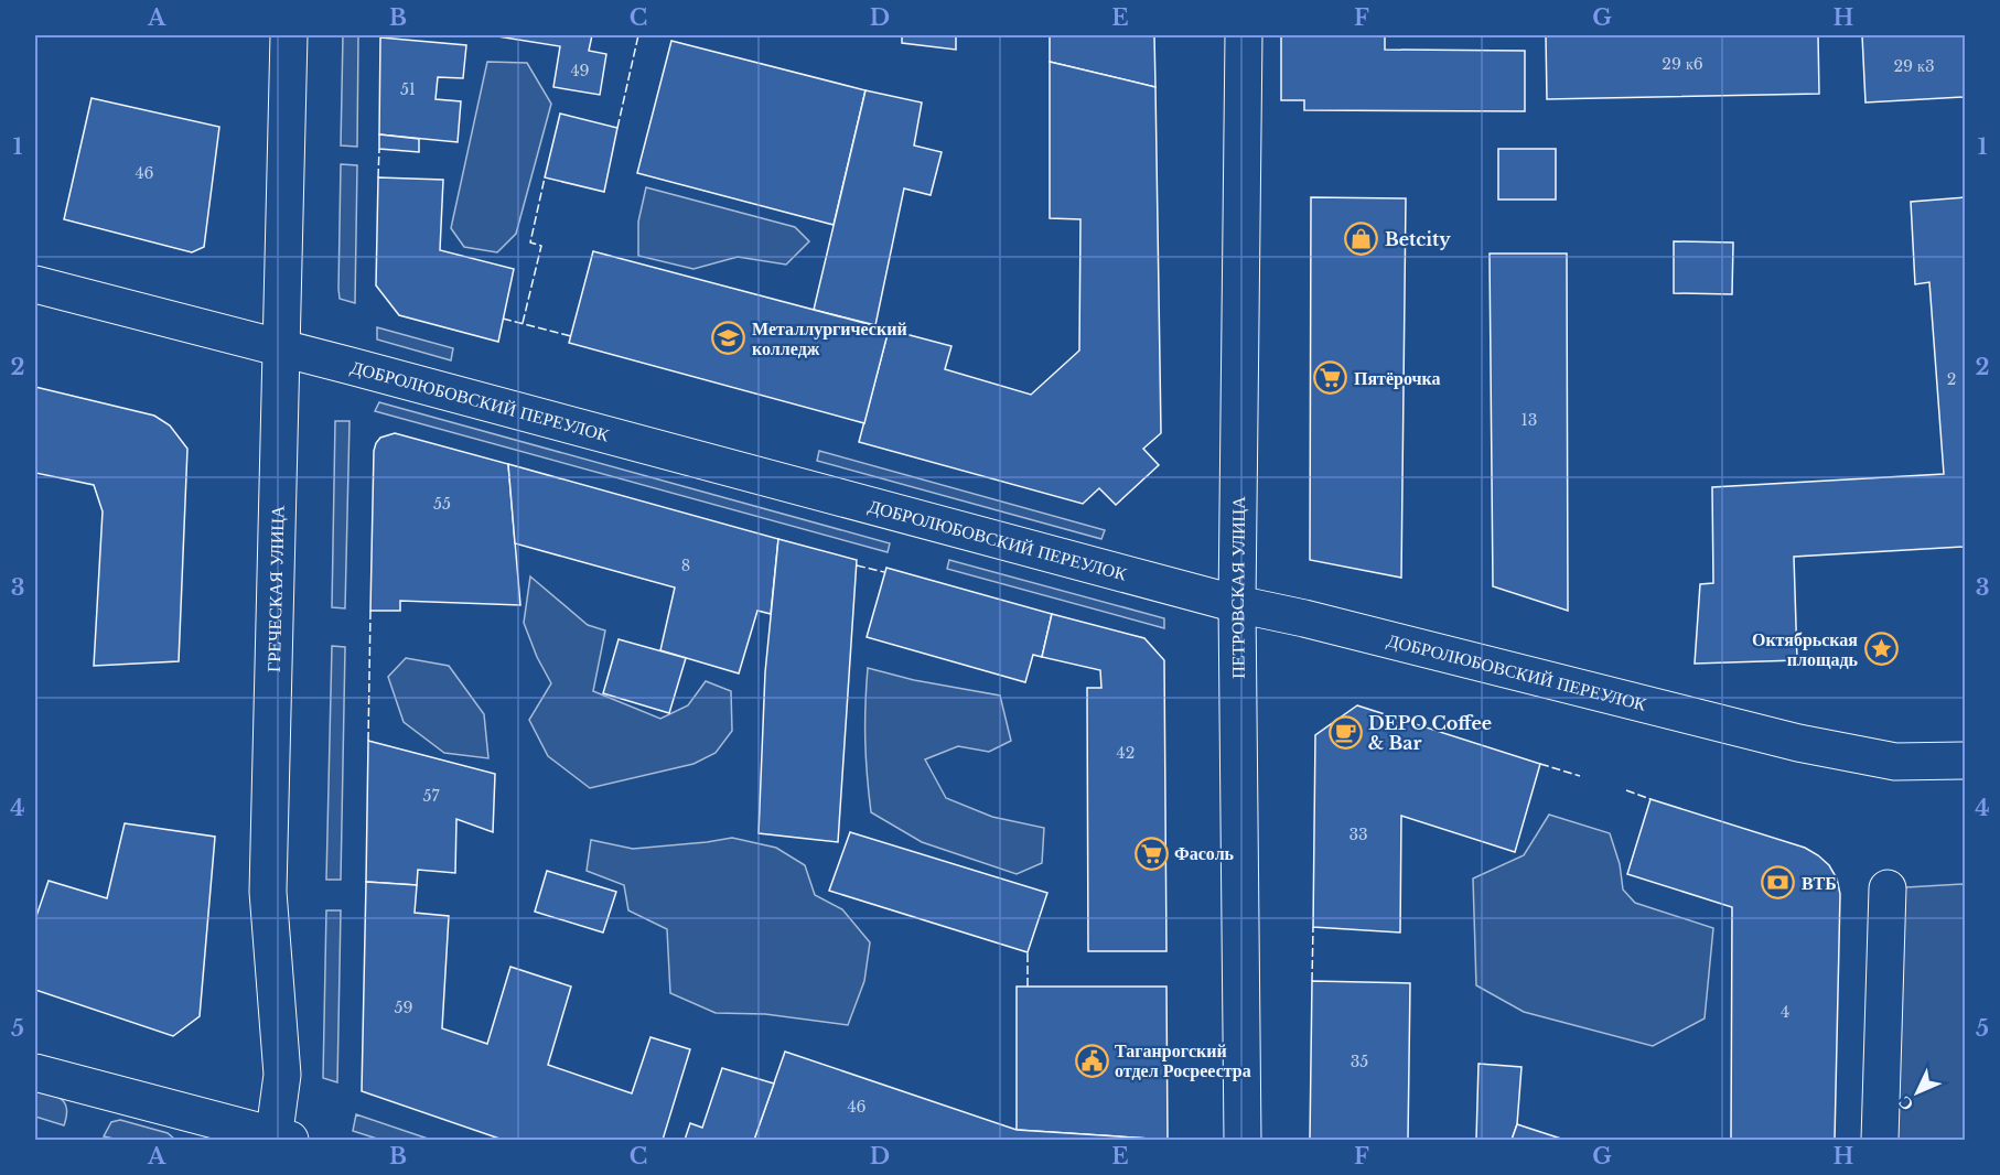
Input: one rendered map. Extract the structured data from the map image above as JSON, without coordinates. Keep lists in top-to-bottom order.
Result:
{
  "streets": {
    "street": ["ДОБРОЛЮБОВСКИЙ ПЕРЕУЛОК", "ПЕТРОВСКАЯ УЛИЦА", "ГРЕЧЕСКАЯ УЛИЦА"]
  },
  "crossings": [
    ["ДОБРОЛЮБОВСКИЙ ПЕРЕУЛОК", "ПЕТРОВСКАЯ УЛИЦА"],
    ["ДОБРОЛЮБОВСКИЙ ПЕРЕУЛОК", "ГРЕЧЕСКАЯ УЛИЦА"]
  ],
  "places": {
    "shop": ["Betcity"],
    "school or university": ["Металлургический колледж"],
    "supermarket": ["Пятёрочка", "Фасоль"],
    "place": ["Октябрьская площадь"],
    "cafe": ["DEPO Coffee & Bar"],
    "bank": ["ВТБ"],
    "public building": ["Таганрогский отдел Росреестра"]
  },
  "house_numbers": [
    "29 к6",
    "29 к3",
    "49",
    "51",
    "46",
    "2",
    "13",
    "55",
    "8",
    "42",
    "57",
    "33",
    "59",
    "4",
    "35",
    "46"
  ],
  "north": "bottom left",
  "grid": {
    "columns": [
      "A",
      "B",
      "C",
      "D",
      "E",
      "F",
      "G",
      "H"
    ],
    "rows": [
      "1",
      "2",
      "3",
      "4",
      "5"
    ]
  }
}
